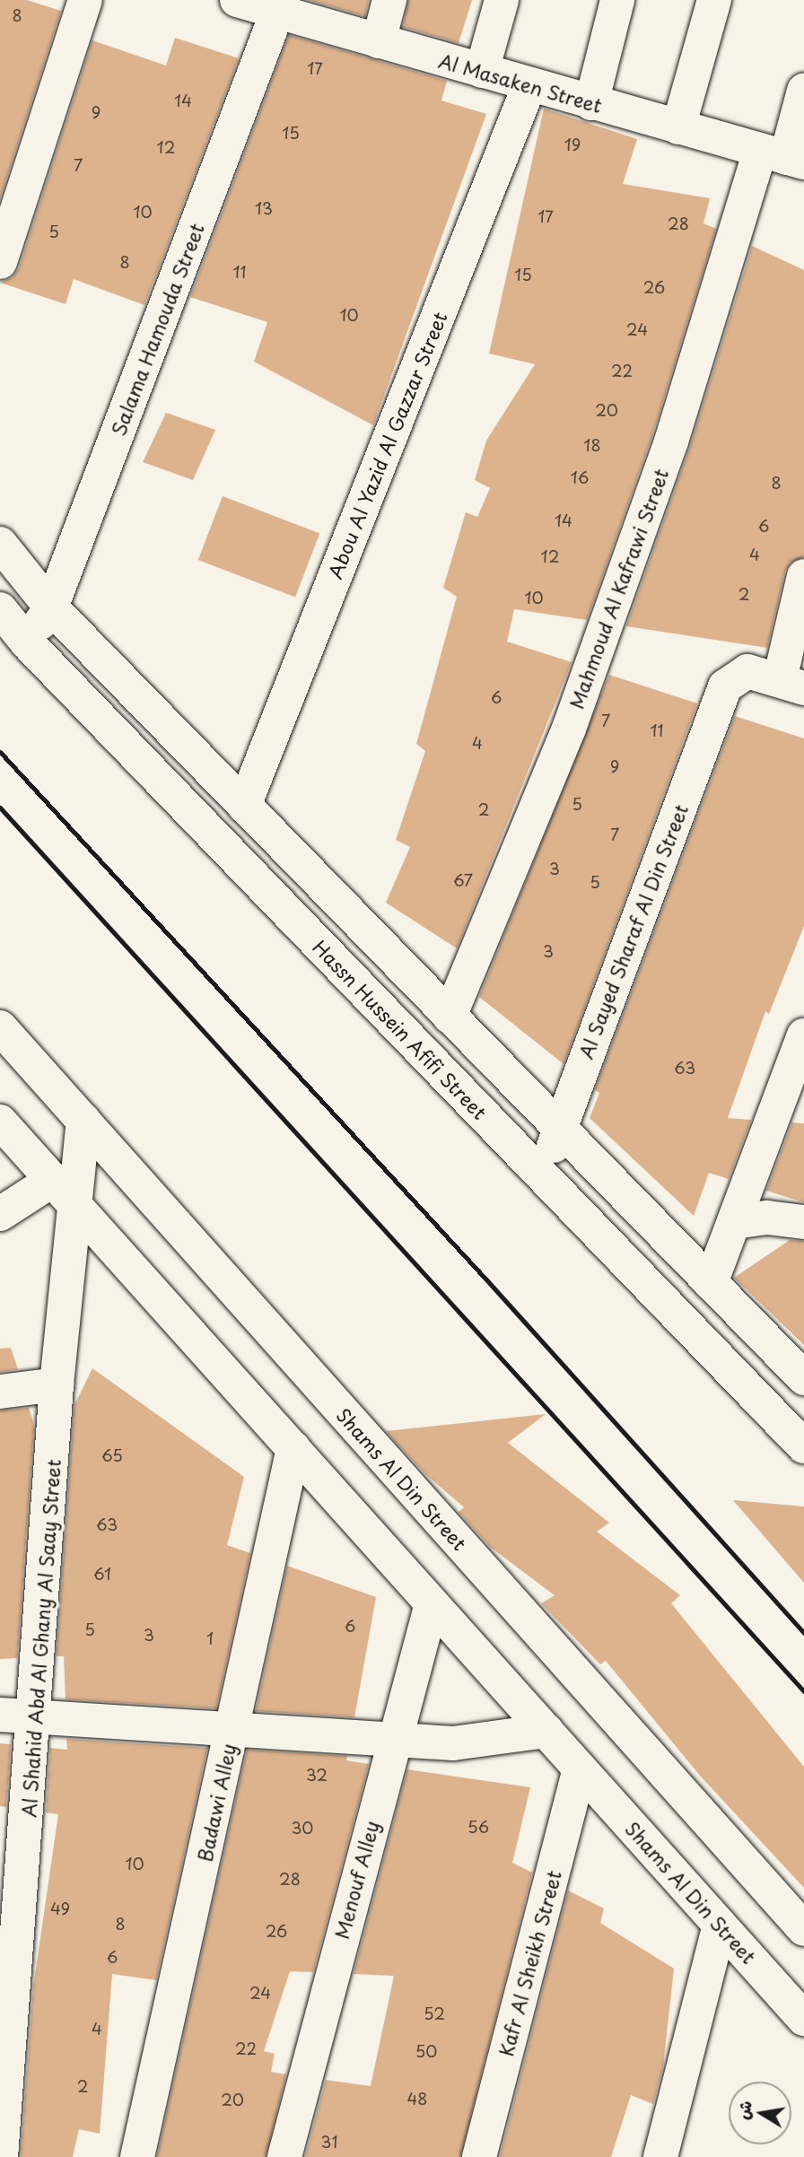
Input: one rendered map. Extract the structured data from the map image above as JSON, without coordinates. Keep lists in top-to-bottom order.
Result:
{
  "streets": {
    "street": [
      "Al Masaken Street",
      "Salama Hamouda Street",
      "Abou Al Yazid Al Gazzar Street",
      "Mahmoud Al Kafrawi Street",
      "Al Sayed Sharaf Al Din Street",
      "Hassn Hussein Afifi Street",
      "Shams Al Din Street",
      "Al Shahid Abd Al Ghany Al Saay Street",
      "Badawi Alley",
      "Menouf Alley",
      "Kafr Al Sheikh Street"
    ]
  },
  "crossings": [
    ["Al Masaken Street", "Salama Hamouda Street"],
    ["Al Masaken Street", "Abou Al Yazid Al Gazzar Street"],
    ["Al Masaken Street", "Mahmoud Al Kafrawi Street"],
    ["Salama Hamouda Street", "Hassn Hussein Afifi Street"],
    ["Al Sayed Sharaf Al Din Street", "Hassn Hussein Afifi Street"],
    ["Shams Al Din Street", "Al Shahid Abd Al Ghany Al Saay Street"],
    ["Shams Al Din Street", "Badawi Alley"],
    ["Shams Al Din Street", "Menouf Alley"],
    ["Shams Al Din Street", "Kafr Al Sheikh Street"]
  ],
  "house_numbers": [
    "8",
    "17",
    "14",
    "9",
    "15",
    "19",
    "12",
    "7",
    "13",
    "10",
    "17",
    "28",
    "5",
    "8",
    "11",
    "15",
    "26",
    "10",
    "24",
    "22",
    "20",
    "18",
    "16",
    "8",
    "14",
    "6",
    "4",
    "12",
    "2",
    "10",
    "6",
    "7",
    "11",
    "4",
    "9",
    "5",
    "2",
    "7",
    "3",
    "67",
    "5",
    "3",
    "63",
    "65",
    "63",
    "61",
    "6",
    "5",
    "3",
    "1",
    "32",
    "56",
    "30",
    "10",
    "28",
    "49",
    "8",
    "26",
    "6",
    "24",
    "52",
    "4",
    "22",
    "50",
    "2",
    "48",
    "20",
    "31"
  ],
  "north": "left"
}
